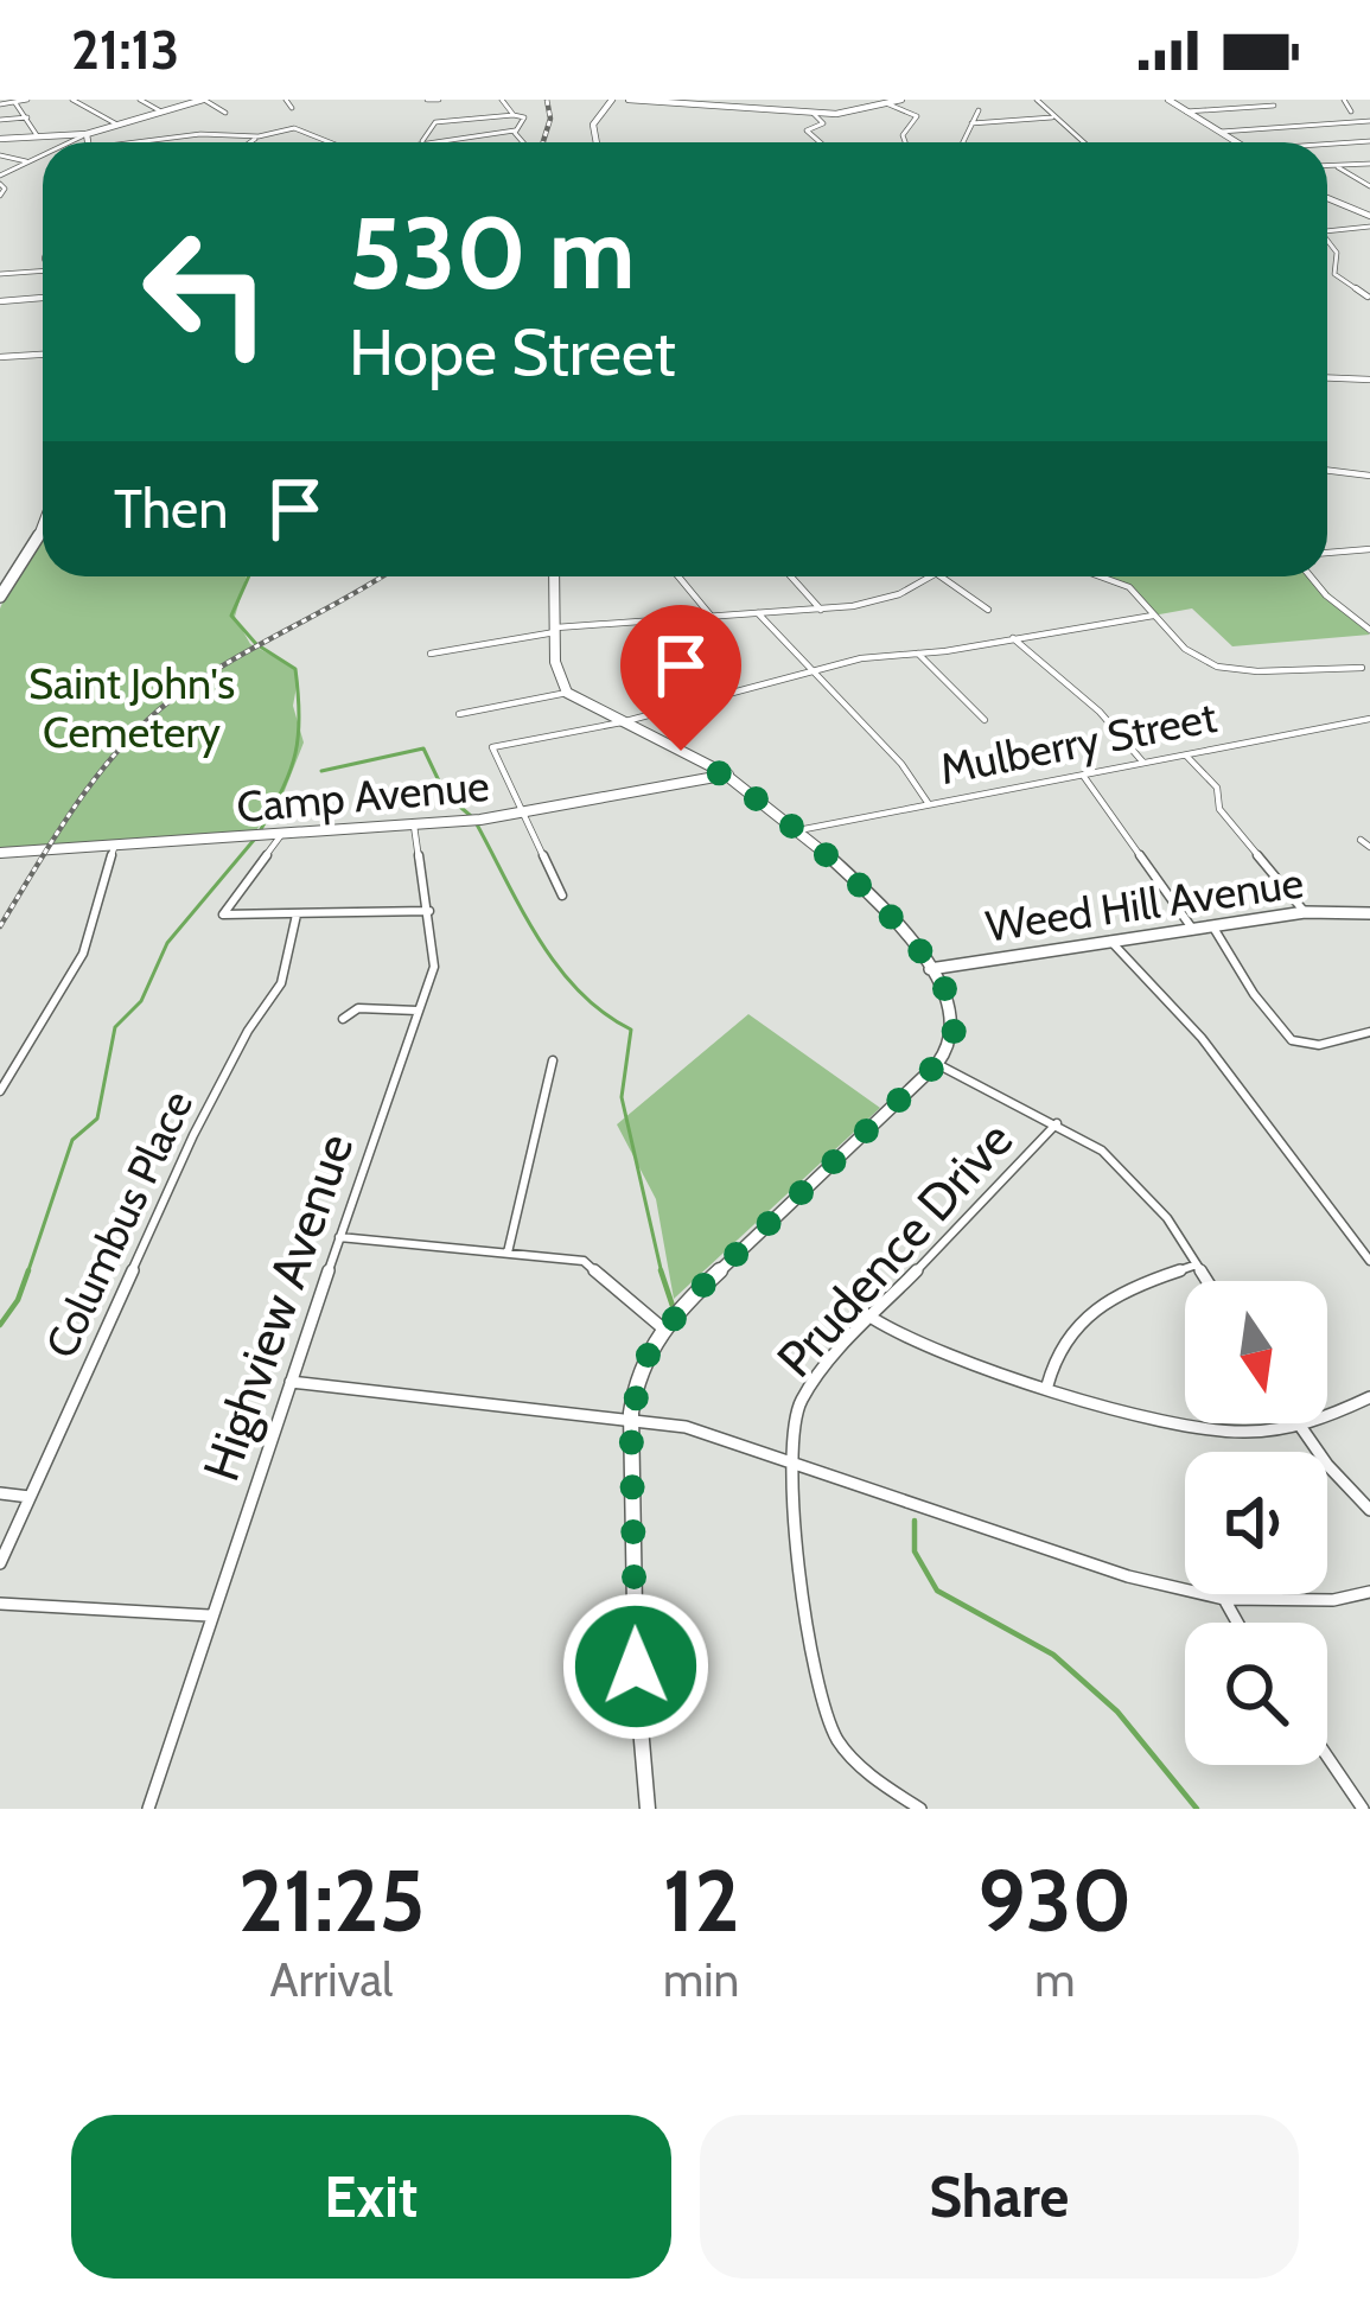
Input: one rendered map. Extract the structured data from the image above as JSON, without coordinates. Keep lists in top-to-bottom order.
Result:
{
  "streets": {
    "main road": ["Camp Avenue", "Weed Hill Avenue"],
    "street": [
      "Mulberry Street",
      "Columbus Place",
      "Prudence Drive",
      "Highview Avenue"
    ]
  },
  "crossings": [
    ["Camp Avenue", "Highview Avenue"]
  ],
  "parks": ["Saint John's Cemetery"],
  "north": "bottom",
  "page": {
    "status": "21:13",
    "turn": ["530 m", "Hope Street"],
    "then": "Then",
    "eta": [
      "21:25",
      "Arrival",
      "12",
      "min",
      "930",
      "m"
    ],
    "buttons": ["Exit", "Share"]
  }
}
